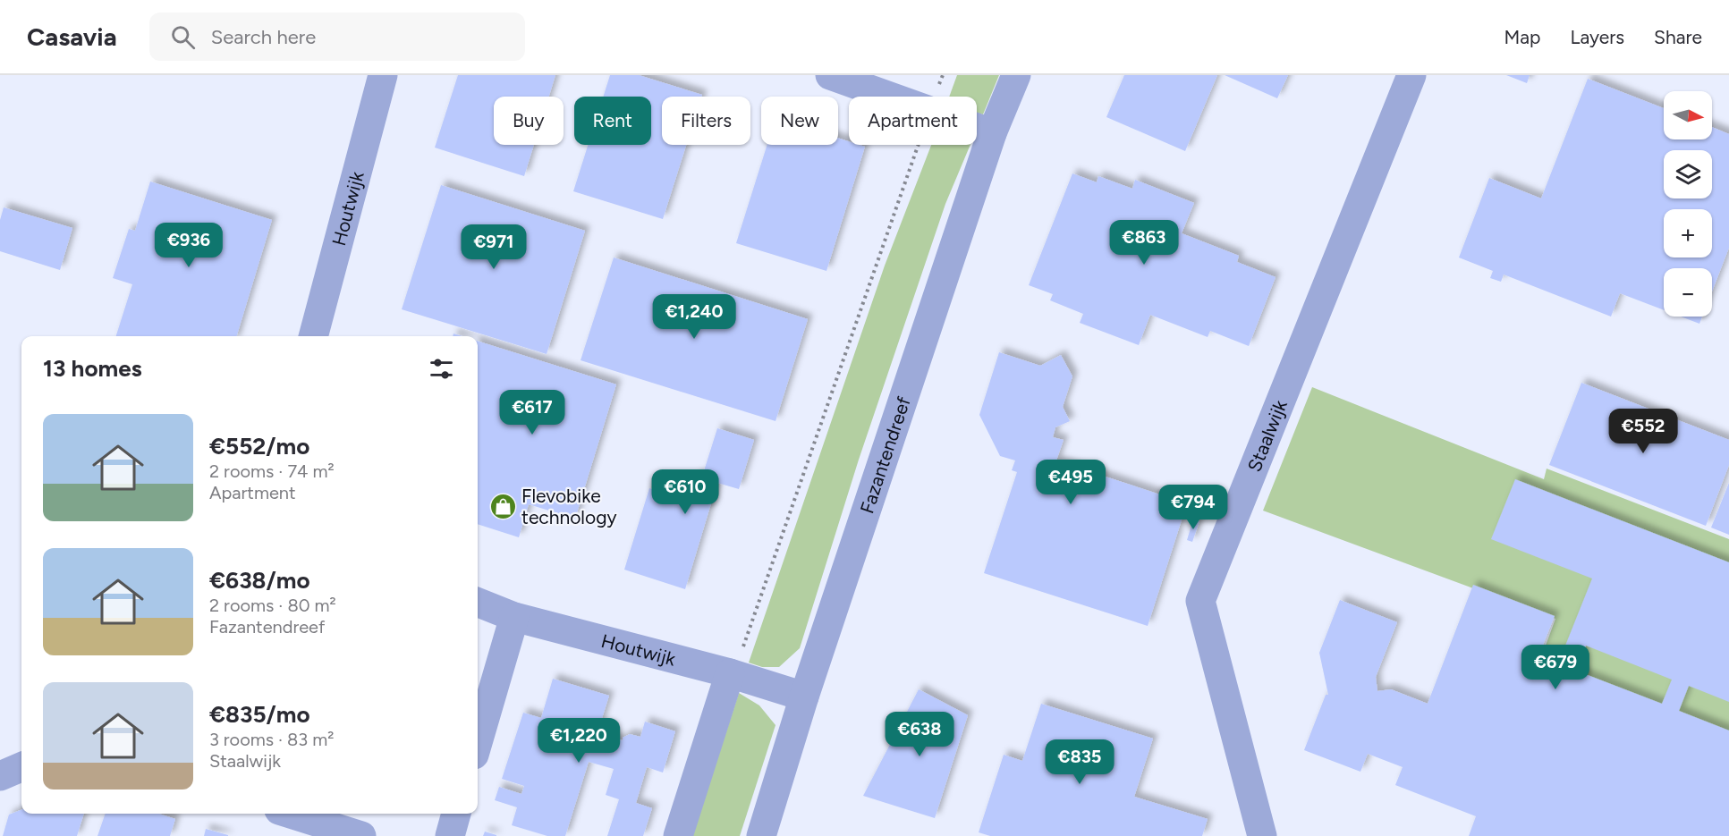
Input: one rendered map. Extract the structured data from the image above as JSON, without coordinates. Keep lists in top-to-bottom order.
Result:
{
  "streets": {
    "street": ["Houtwijk", "Staalwijk", "Fazantendreef"]
  },
  "crossings": [
    ["Houtwijk", "Fazantendreef"]
  ],
  "places": {
    "shop": ["Flevobike technology"]
  },
  "north": "right",
  "page": {
    "header": "Casavia",
    "search": "Search here",
    "nav": ["Map", "Layers", "Share"],
    "map_buttons": ["+", "−"],
    "chip": [
      "Buy",
      "Rent",
      "Filters",
      "New",
      "Apartment"
    ],
    "price": [
      "€863",
      "€936",
      "€971",
      "€1,240",
      "€617",
      "€552",
      "€495",
      "€610",
      "€794",
      "€679",
      "€638",
      "€1,220",
      "€835"
    ],
    "heading": "13 homes",
    "list": [
      {
        "name": "€552/mo",
        "note": "2 rooms · 74 m² · Apartment"
      },
      {
        "name": "€638/mo",
        "note": "2 rooms · 80 m² · Fazantendreef"
      },
      {
        "name": "€835/mo",
        "note": "3 rooms · 83 m² · Staalwijk"
      }
    ]
  }
}
